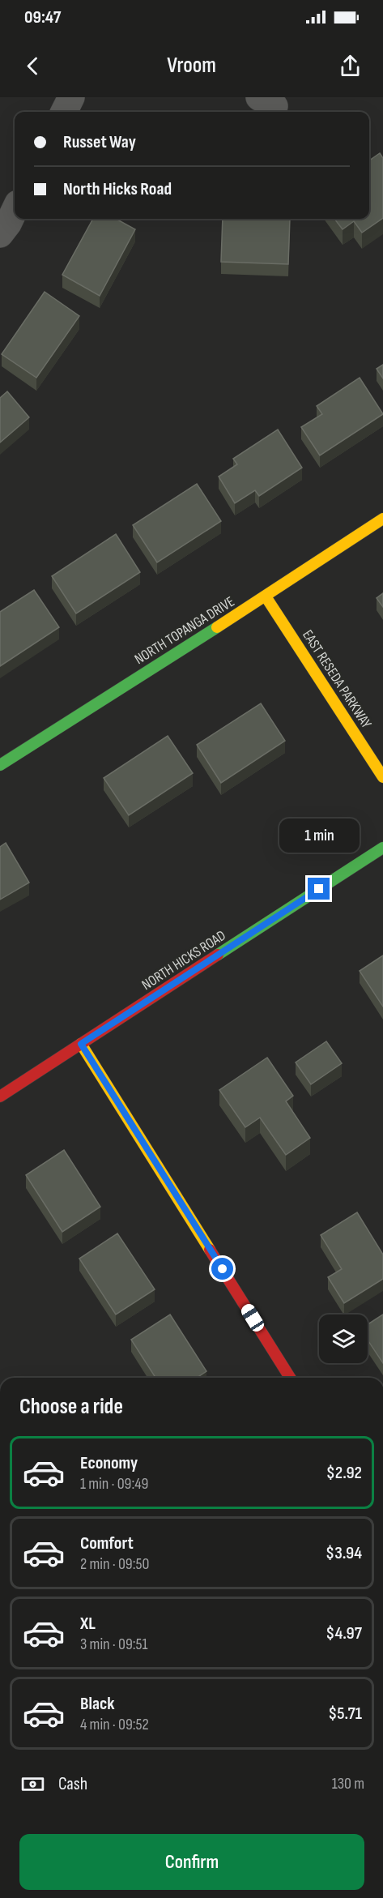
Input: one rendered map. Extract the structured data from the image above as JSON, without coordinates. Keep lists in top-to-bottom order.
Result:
{
  "streets": {
    "street": ["NORTH TOPANGA DRIVE", "EAST RESEDA PARKWAY", "NORTH HICKS ROAD"]
  },
  "crossings": [
    ["NORTH TOPANGA DRIVE", "EAST RESEDA PARKWAY"]
  ],
  "page": {
    "status": "09:47",
    "header": "Vroom",
    "banner": ["Russet Way", "North Hicks Road"],
    "bubble": "1 min",
    "heading": "Choose a ride",
    "list": [
      {
        "name": "Economy",
        "note": "1 min · 09:49",
        "value": "$2.92"
      },
      {
        "name": "Comfort",
        "note": "2 min · 09:50",
        "value": "$3.94"
      },
      {
        "name": "XL",
        "note": "3 min · 09:51",
        "value": "$4.97"
      },
      {
        "name": "Black",
        "note": "4 min · 09:52",
        "value": "$5.71"
      }
    ],
    "pay": ["Cash", "130 m"],
    "buttons": "Confirm"
  }
}
